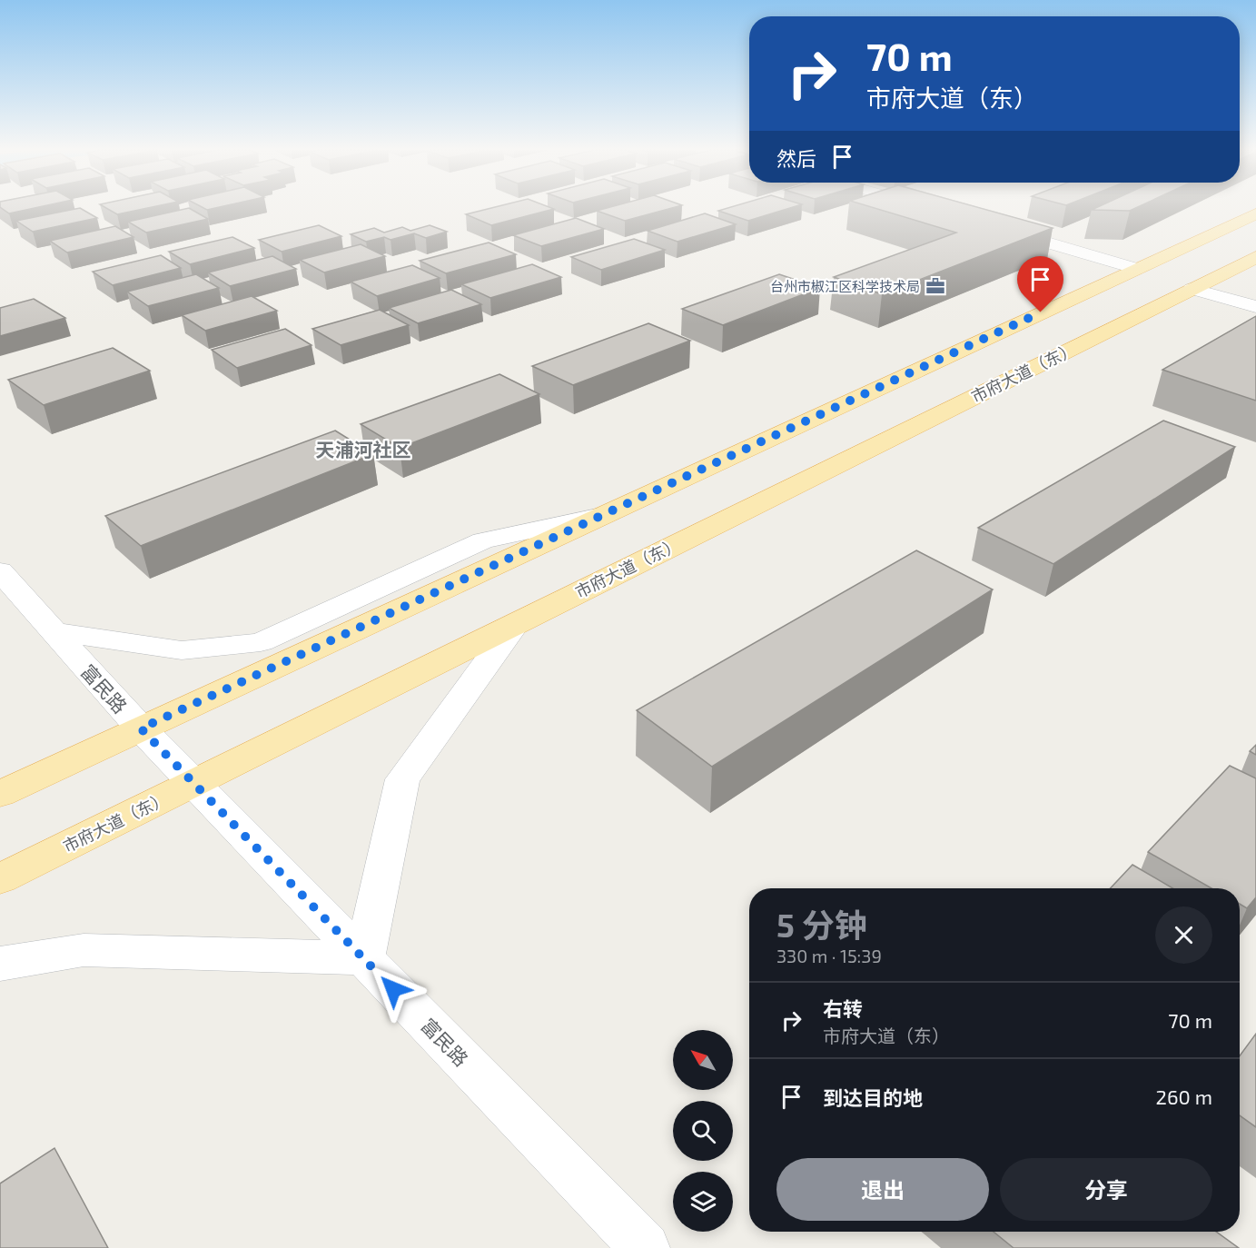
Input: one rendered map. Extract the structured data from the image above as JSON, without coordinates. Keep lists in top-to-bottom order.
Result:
{
  "streets": {
    "main road": ["市府大道（东）"],
    "street": ["富民路"]
  },
  "crossings": [
    ["市府大道（东）", "富民路"]
  ],
  "districts": ["天浦河社区"],
  "places": {
    "office": ["台州市椒江区科学技术局"]
  },
  "north": "top left",
  "page": {
    "turn": ["70 m", "市府大道（东）"],
    "then": "然后",
    "heading": ["5 分钟", "330 m · 15:39"],
    "list": [
      {
        "name": "右转",
        "note": "市府大道（东）",
        "value": "70 m"
      },
      {
        "name": "到达目的地",
        "value": "260 m"
      }
    ],
    "buttons": ["退出", "分享"]
  }
}
